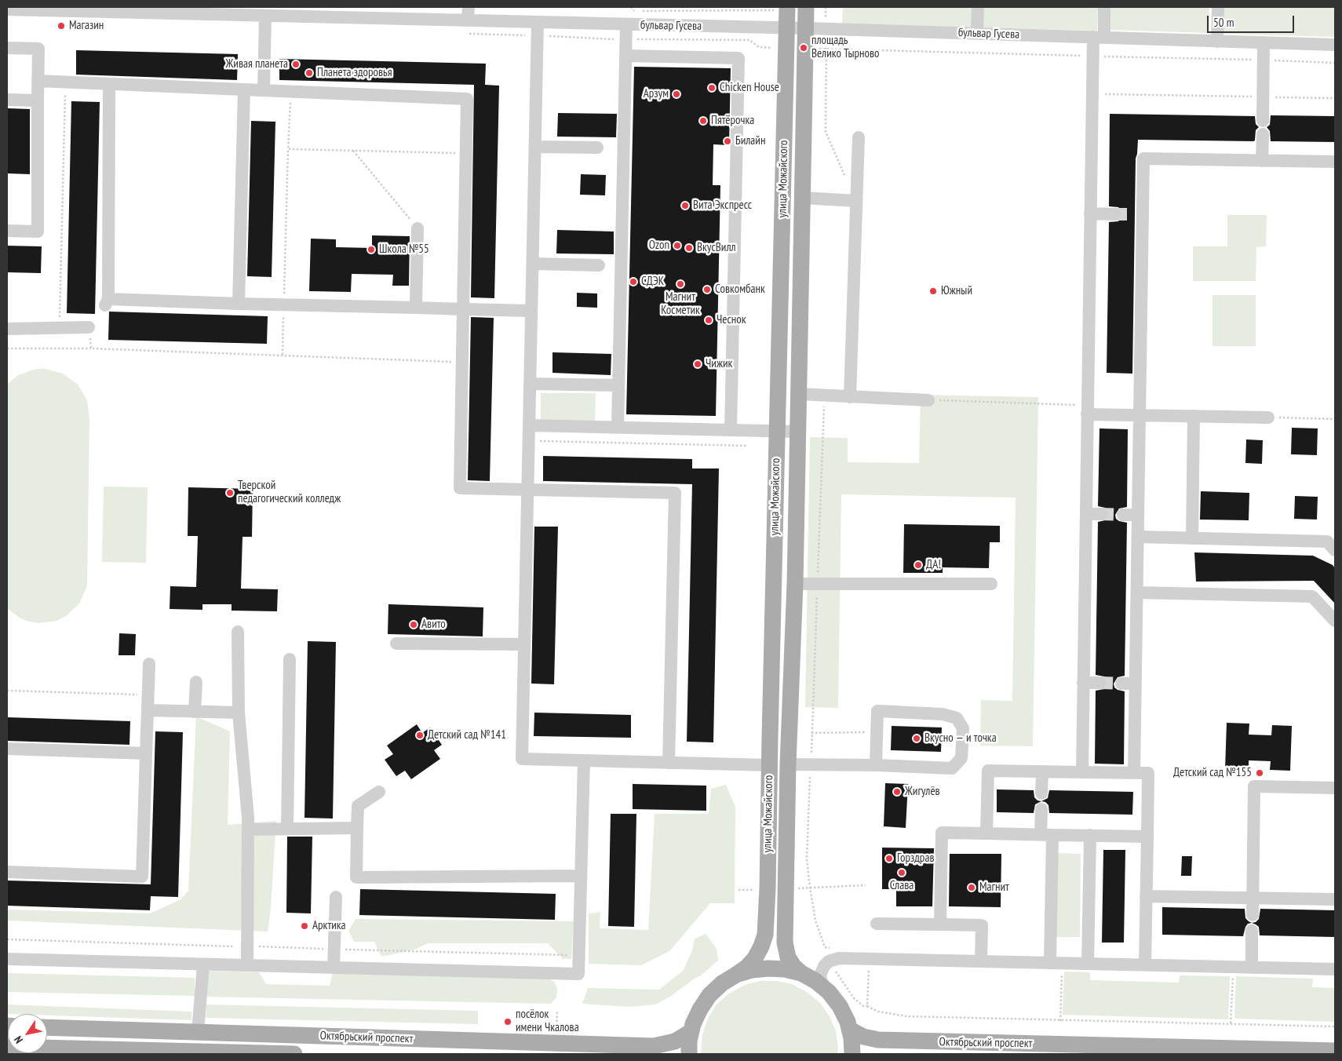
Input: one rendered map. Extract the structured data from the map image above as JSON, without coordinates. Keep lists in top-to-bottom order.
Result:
{
  "streets": {
    "main road": ["улица Можайского", "Октябрьский проспект"],
    "street": ["бульвар Гусева"]
  },
  "crossings": [
    ["бульвар Гусева", "улица Можайского"],
    ["улица Можайского", "Октябрьский проспект"]
  ],
  "places": [
    "Магазин",
    "площадь Велико Тырново",
    "Живая планета",
    "Планета здоровья",
    "Chicken House",
    "Арзум",
    "Пятёрочка",
    "Билайн",
    "Вита Экспресс",
    "Ozon",
    "ВкусВилл",
    "Школа №55",
    "СДЭК",
    "Магнит Косметик",
    "Совкомбанк",
    "Южный",
    "Чеснок",
    "Чижик",
    "Тверской педагогический колледж",
    "ДА!",
    "Авито",
    "Детский сад №141",
    "Вкусно — и точка",
    "Детский сад №155",
    "Жигулёв",
    "Горздрав",
    "Слава",
    "Магнит",
    "Арктика",
    "посёлок имени Чкалова"
  ],
  "scale_bar": "50 m",
  "north": "bottom left"
}
